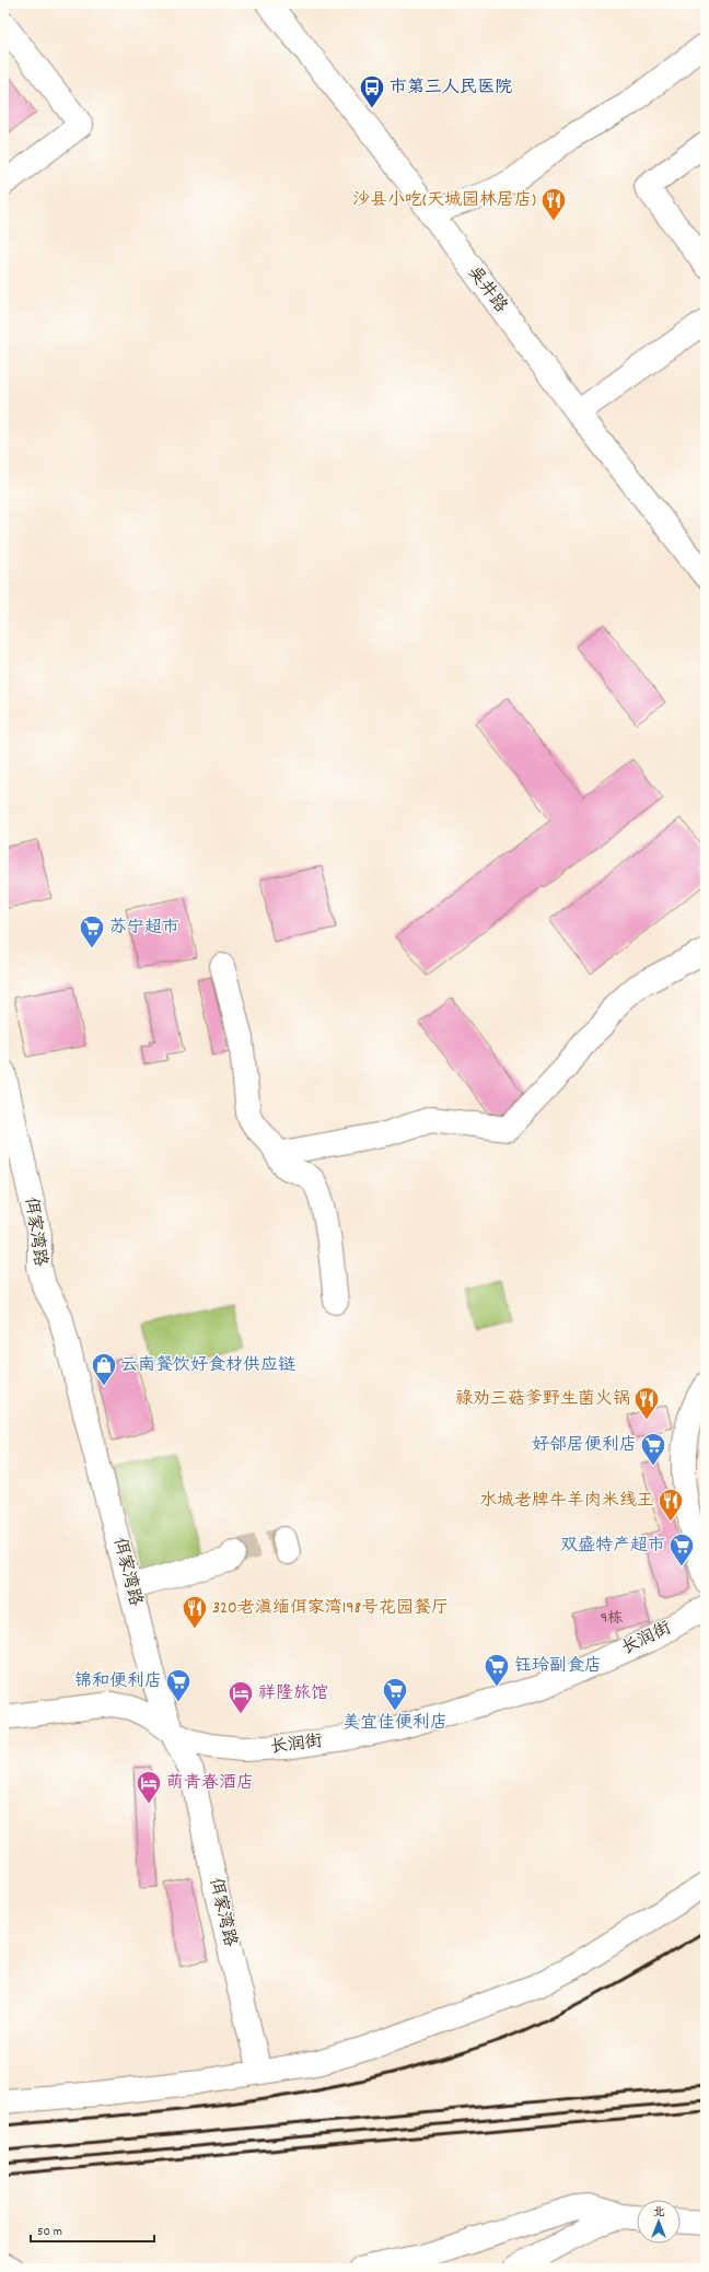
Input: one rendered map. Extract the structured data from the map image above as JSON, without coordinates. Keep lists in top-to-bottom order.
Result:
{
  "streets": {
    "street": ["吴井路", "佴家湾路", "长润街"]
  },
  "crossings": [
    ["佴家湾路", "长润街"]
  ],
  "places": {
    "bus stop": ["市第三人民医院"],
    "restaurant": [
      "沙县小吃(天城园林居店)",
      "禄劝三菇爹野生菌火锅",
      "水城老牌牛羊肉米线王",
      "320老滇缅佴家湾198号花园餐厅"
    ],
    "supermarket": [
      "苏宁超市",
      "好邻居便利店",
      "双盛特产超市",
      "钰玲副食店",
      "锦和便利店",
      "美宜佳便利店"
    ],
    "shop": ["云南餐饮好食材供应链"],
    "hotel": ["祥隆旅馆", "萌青春酒店"]
  },
  "house_numbers": ["9栋"],
  "scale_bar": "50 m",
  "north": "top"
}
